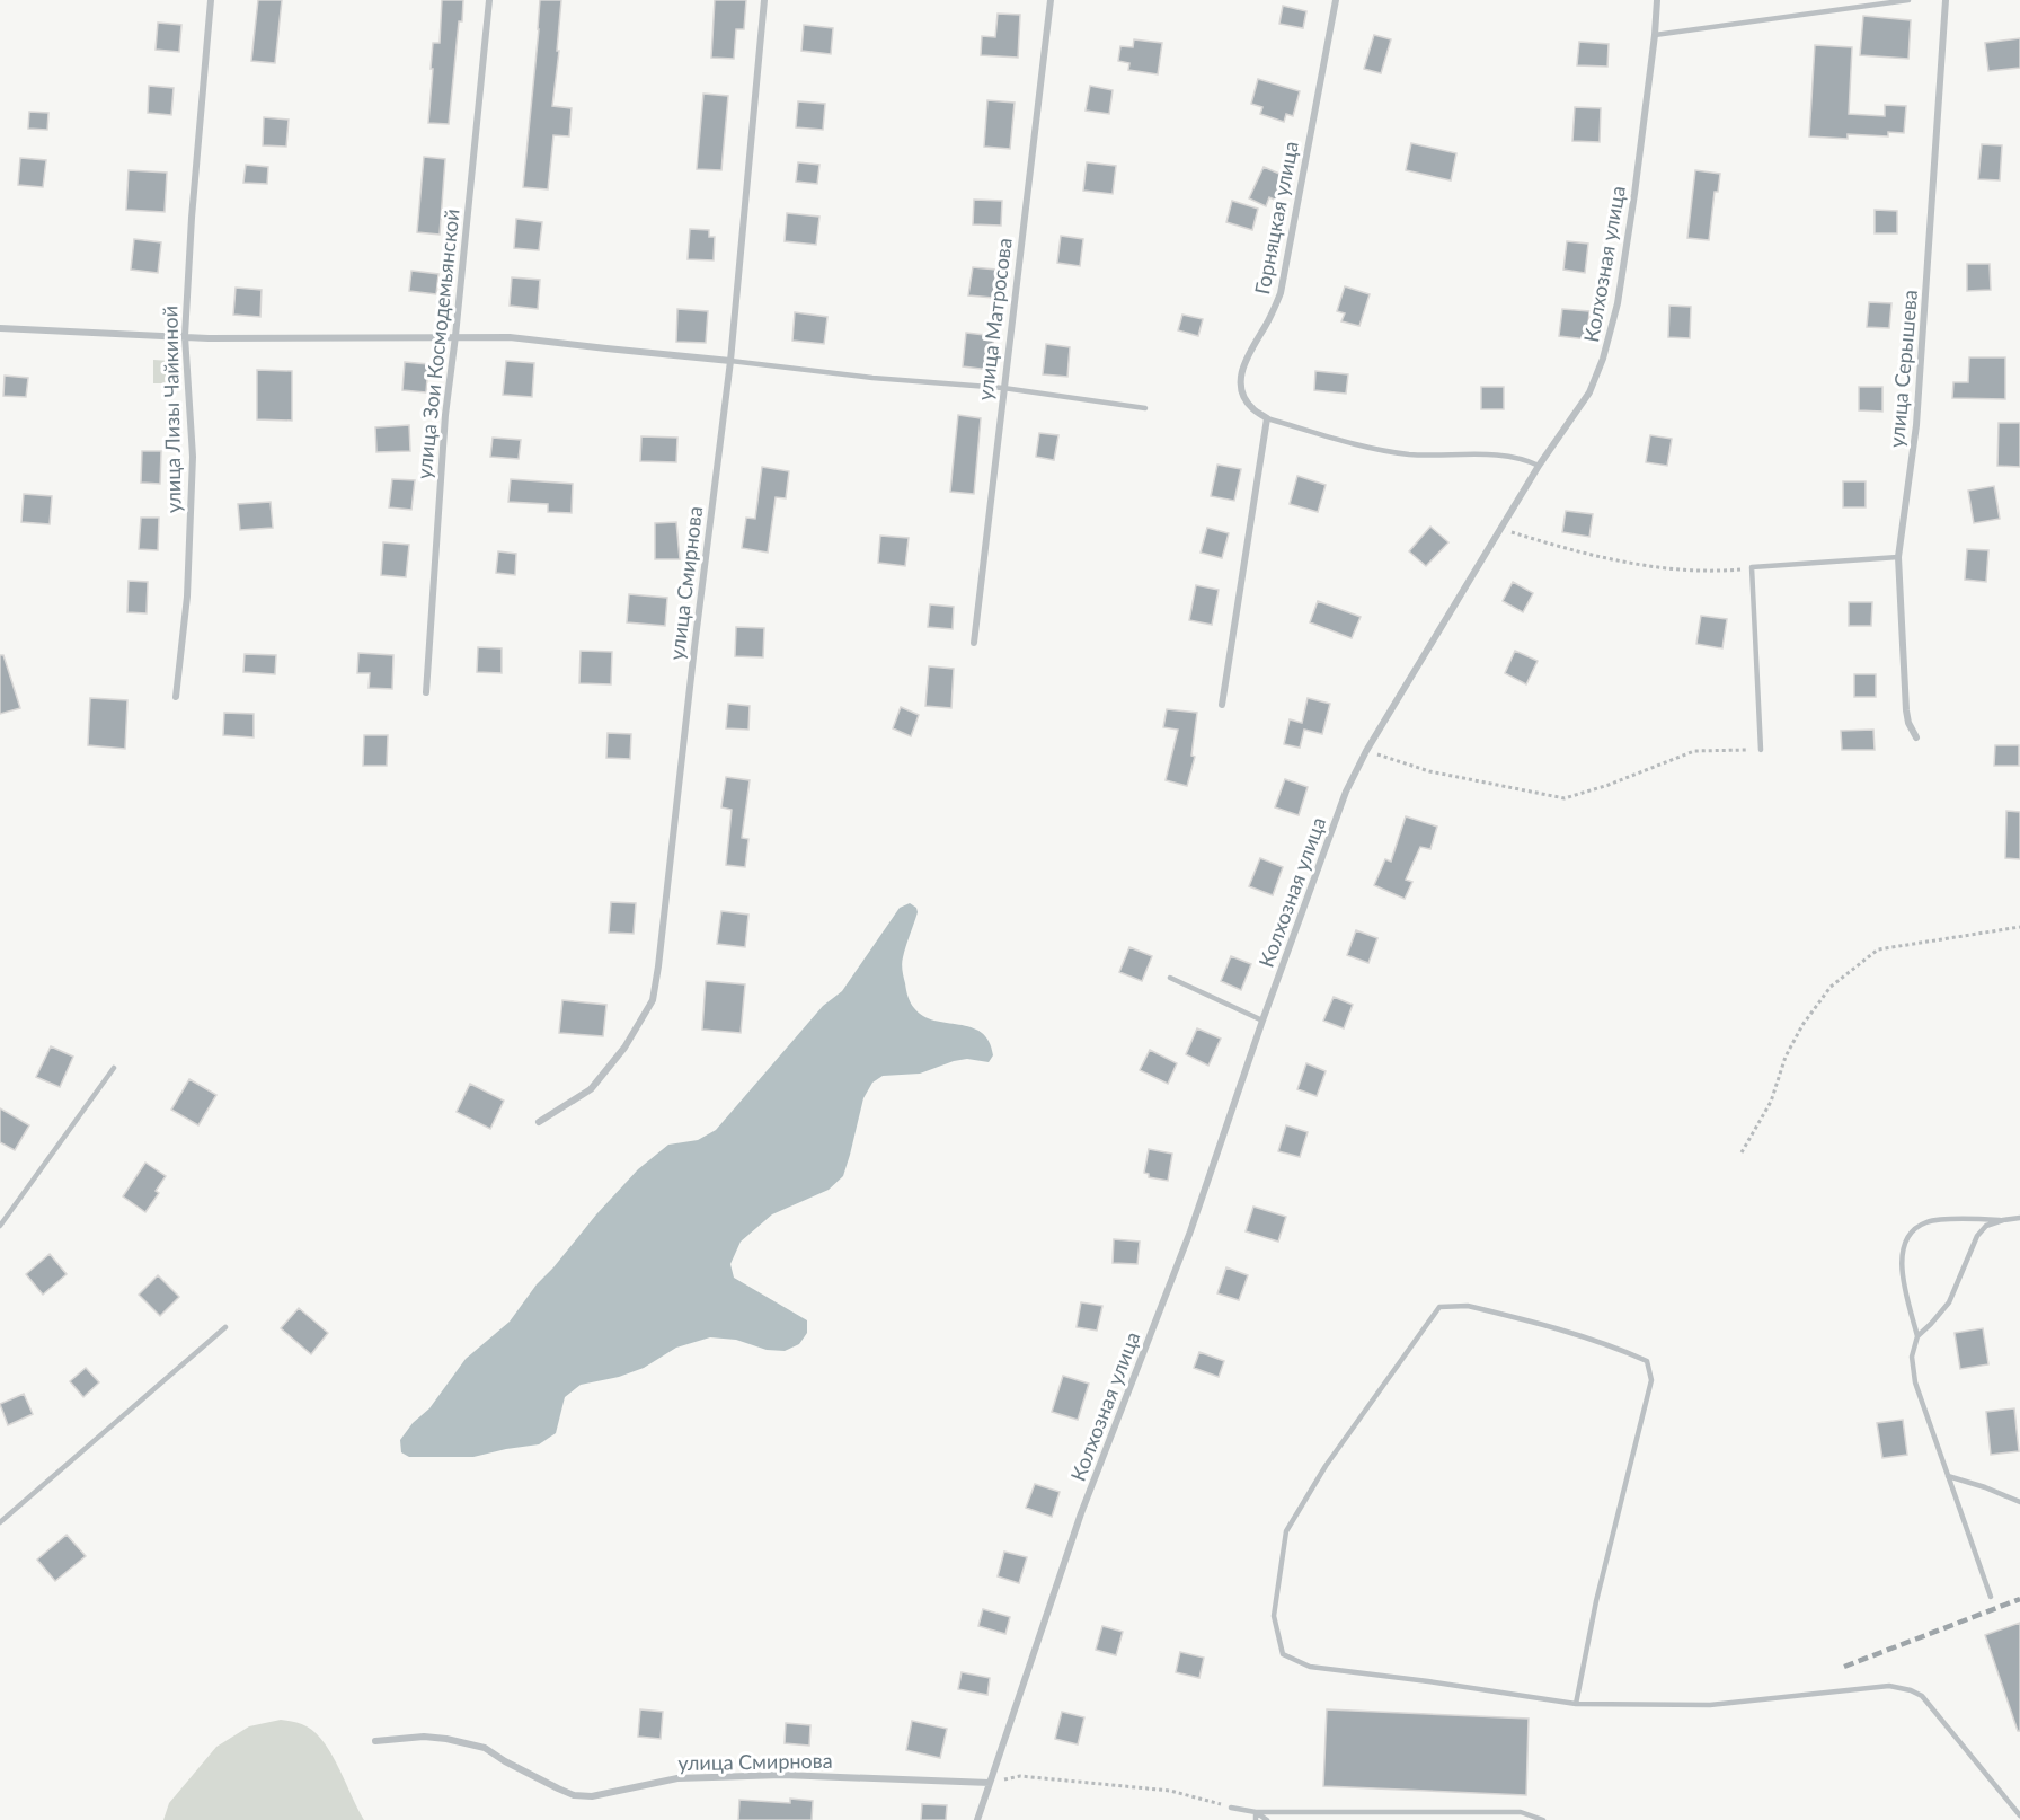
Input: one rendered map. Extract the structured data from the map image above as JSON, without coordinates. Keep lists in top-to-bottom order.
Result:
{
  "streets": {
    "street": [
      "Горняцкая улица",
      "Колхозная улица",
      "улица Матросова",
      "улица Зои Космодемьянской",
      "улица Серышева",
      "улица Лизы Чайкиной",
      "улица Смирнова"
    ]
  },
  "crossings": [
    ["Колхозная улица", "улица Смирнова"]
  ]
}
